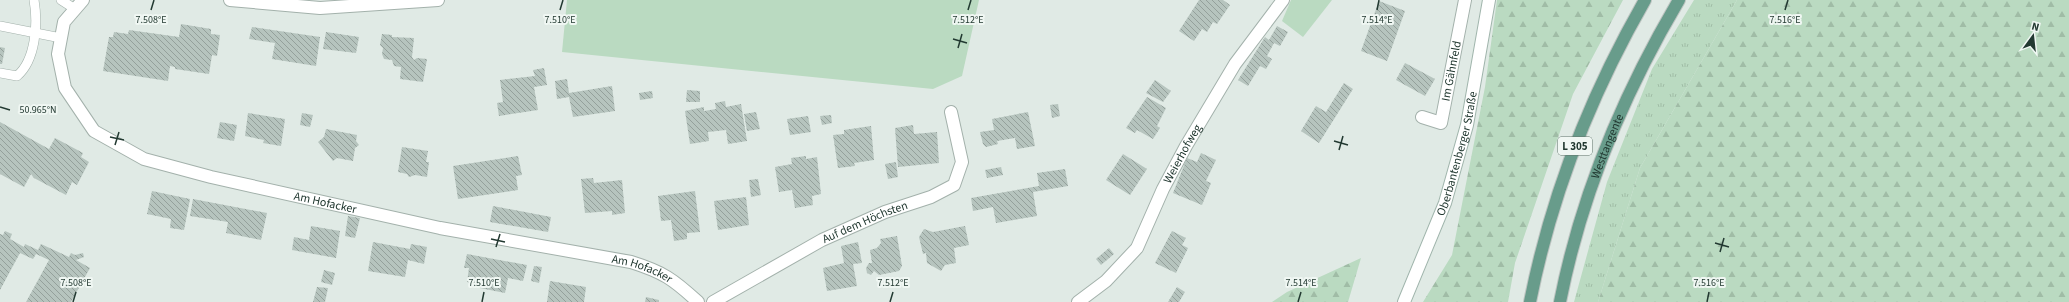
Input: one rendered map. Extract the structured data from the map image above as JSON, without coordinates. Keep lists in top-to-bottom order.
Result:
{
  "streets": {
    "main road": ["L 305", "Westtangente"],
    "street": [
      "Im Gähnfeld",
      "Weierhofweg",
      "Oberbantenberger Straße",
      "Am Hofacker",
      "Auf dem Höchsten"
    ]
  },
  "north": "top",
  "coordinates": [
    "7.508°E",
    "7.510°E",
    "7.512°E",
    "7.514°E",
    "7.516°E",
    "50.965°N"
  ]
}
